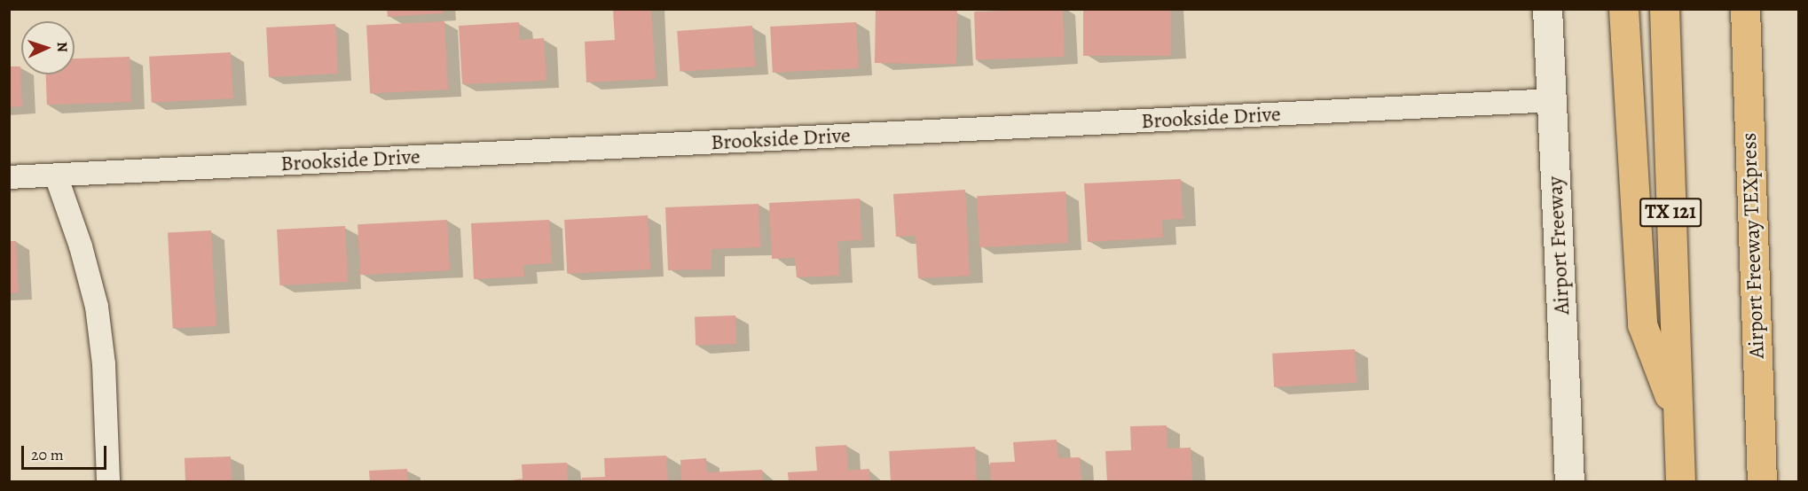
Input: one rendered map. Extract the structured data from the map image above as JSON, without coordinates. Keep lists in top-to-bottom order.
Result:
{
  "streets": {
    "highway": ["TX 121", "Airport Freeway TEXpress"],
    "main road": ["Airport Freeway"],
    "street": ["Brookside Drive"]
  },
  "crossings": [
    ["Brookside Drive", "Airport Freeway"]
  ],
  "scale_bar": "20 m",
  "north": "right"
}
